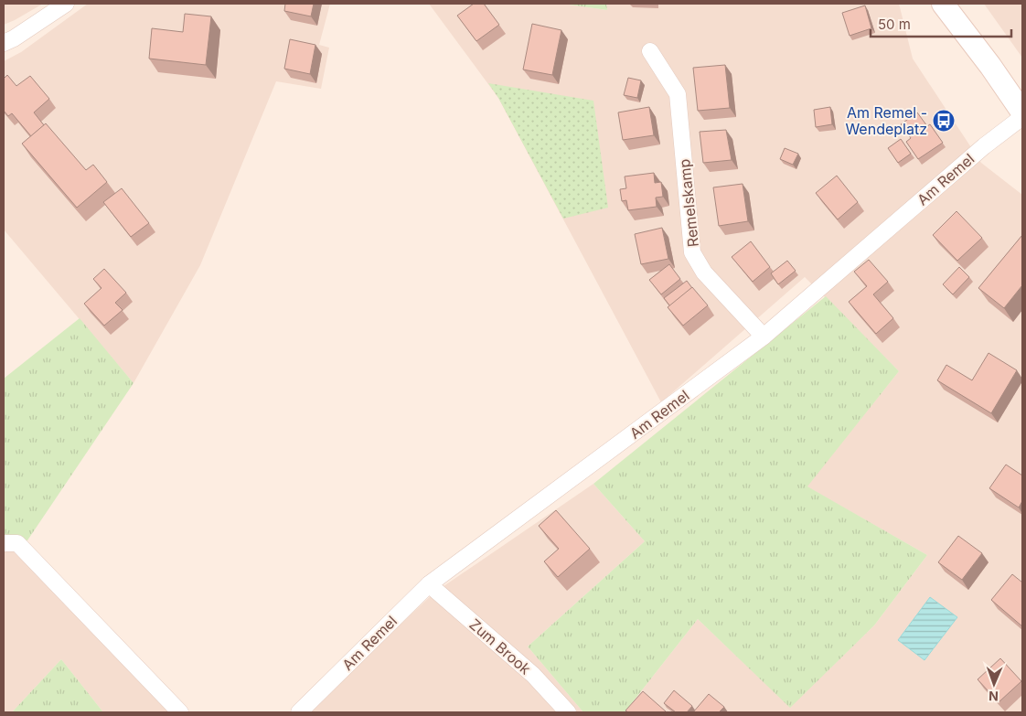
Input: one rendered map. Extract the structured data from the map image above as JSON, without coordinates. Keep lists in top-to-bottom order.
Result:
{
  "streets": {
    "street": ["Am Remel", "Remelskamp", "Zum Brook"]
  },
  "crossings": [
    ["Am Remel", "Remelskamp"],
    ["Am Remel", "Zum Brook"]
  ],
  "places": {
    "bus stop": ["Am Remel - Wendeplatz"]
  },
  "scale_bar": "50 m",
  "north": "bottom"
}
